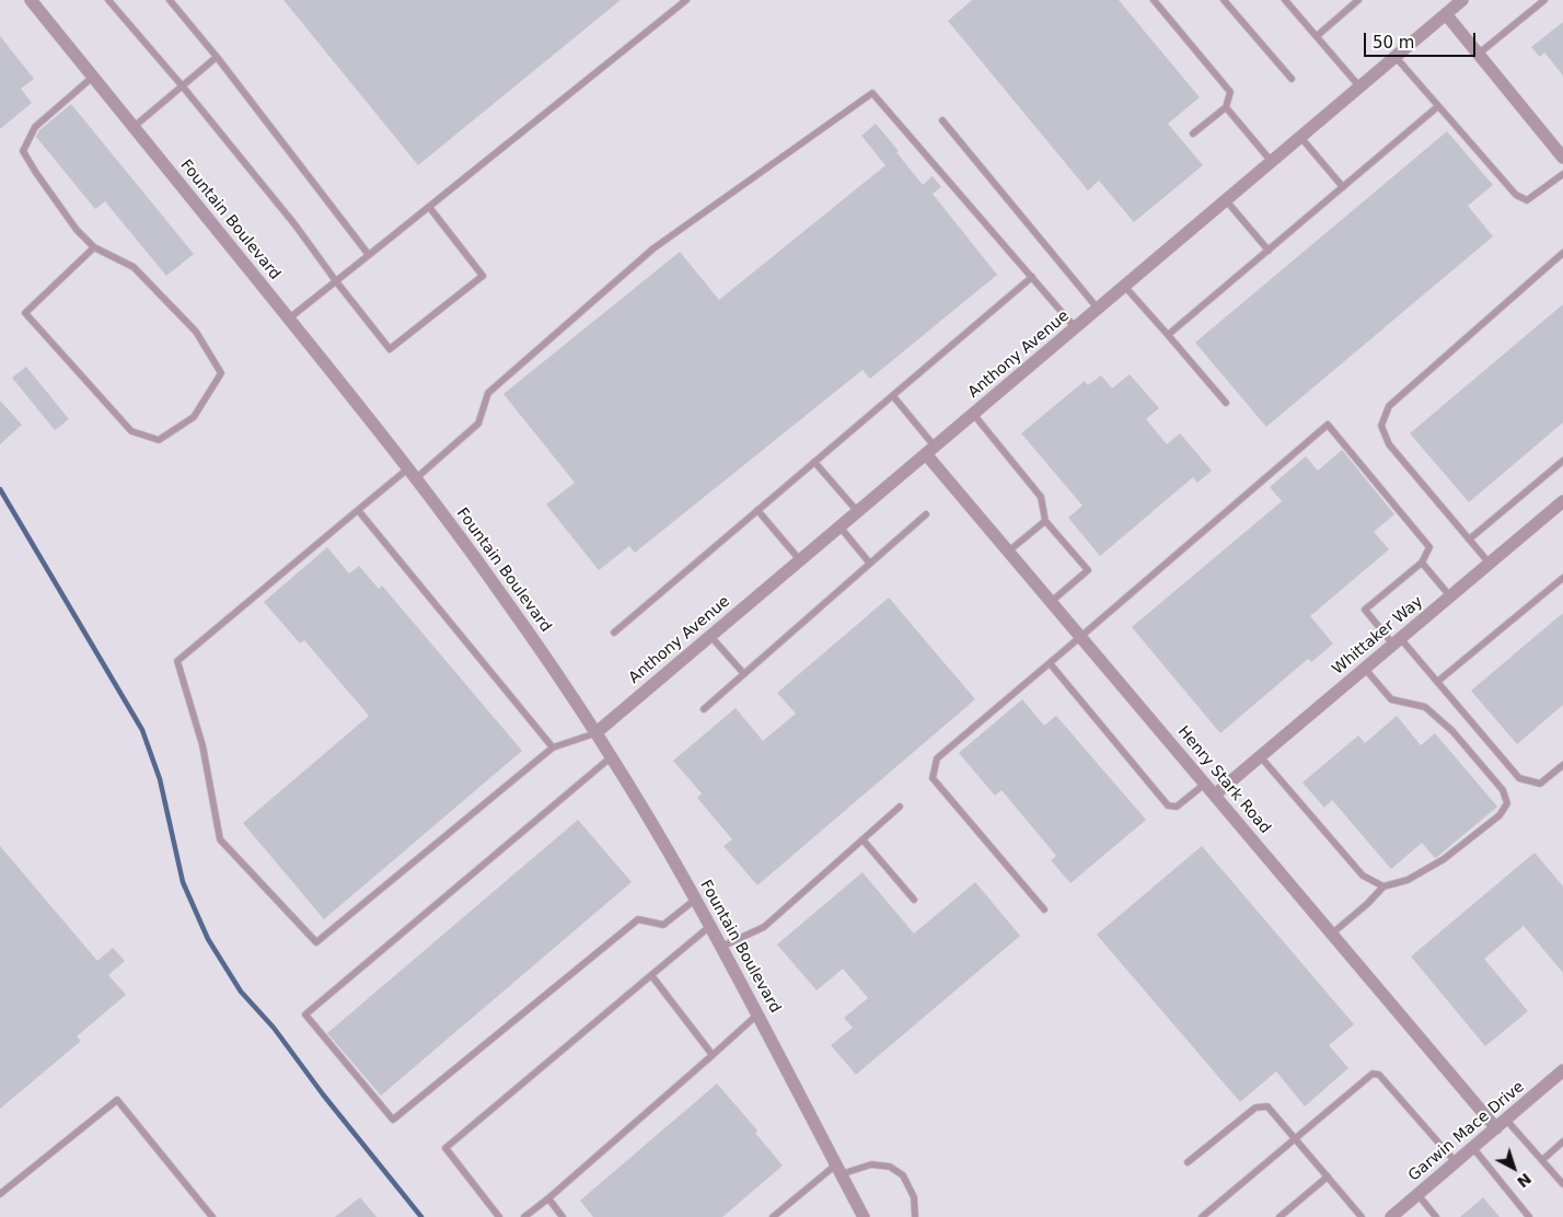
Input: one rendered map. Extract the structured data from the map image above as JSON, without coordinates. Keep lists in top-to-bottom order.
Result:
{
  "streets": {
    "street": [
      "Fountain Boulevard",
      "Anthony Avenue",
      "Whittaker Way",
      "Henry Stark Road",
      "Garwin Mace Drive"
    ]
  },
  "crossings": [
    ["Fountain Boulevard", "Anthony Avenue"],
    ["Anthony Avenue", "Henry Stark Road"],
    ["Whittaker Way", "Henry Stark Road"],
    ["Henry Stark Road", "Garwin Mace Drive"]
  ],
  "scale_bar": "50 m",
  "north": "bottom right"
}
